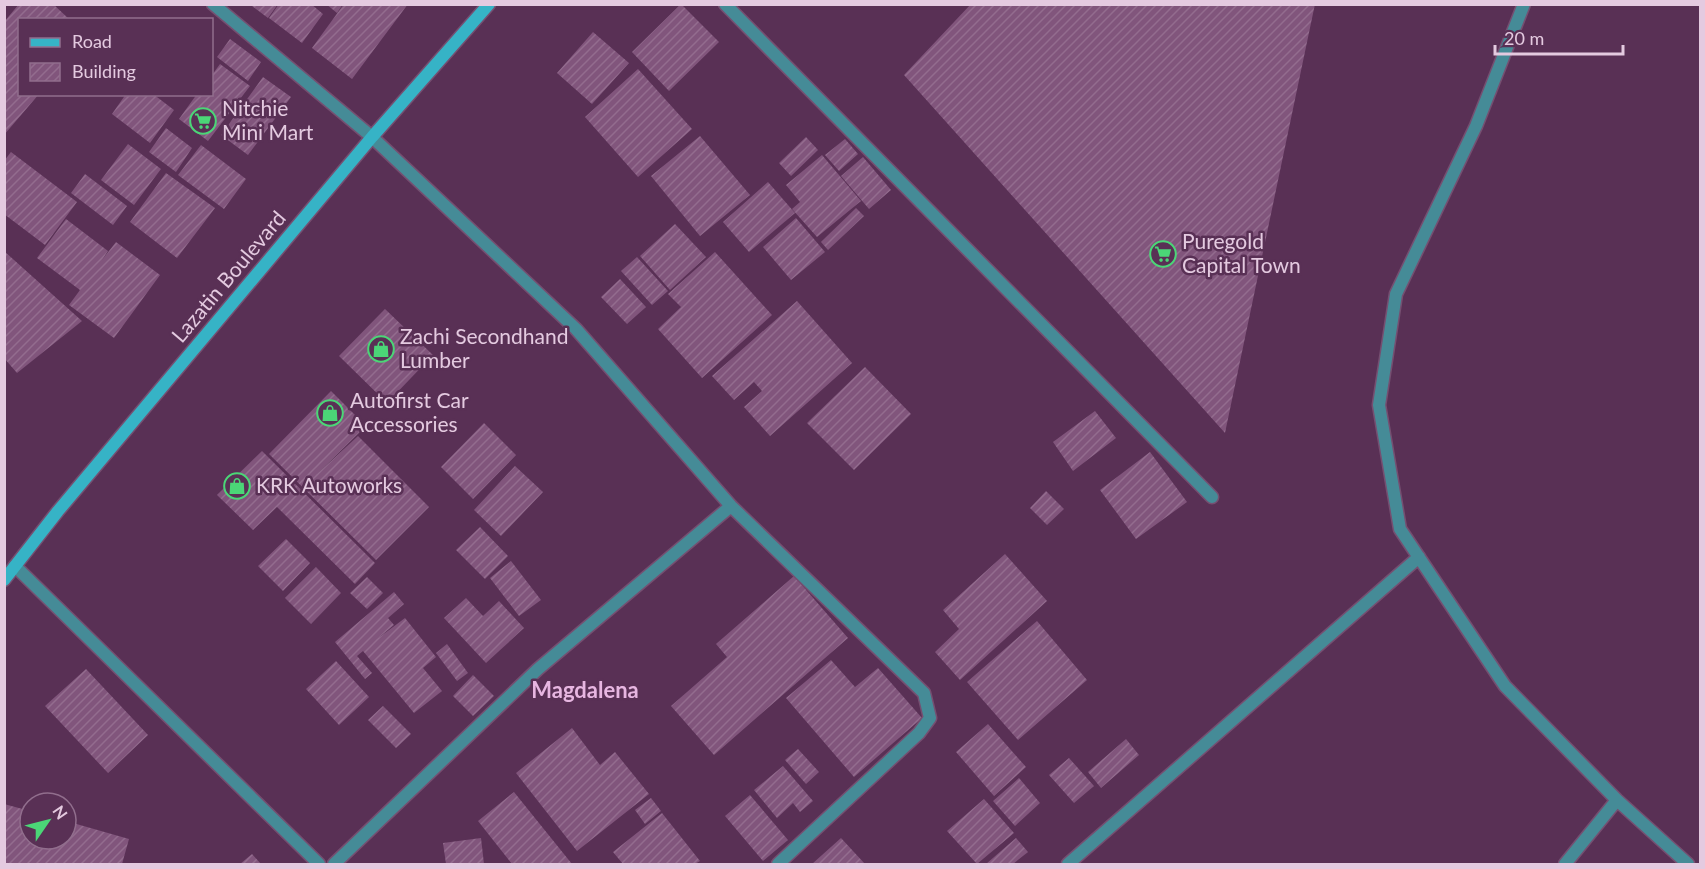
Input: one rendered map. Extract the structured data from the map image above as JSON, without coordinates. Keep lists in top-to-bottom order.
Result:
{
  "streets": {
    "main road": ["Lazatin Boulevard"]
  },
  "districts": ["Magdalena"],
  "places": {
    "supermarket": ["Nitchie Mini Mart", "Puregold Capital Town"],
    "shop": ["Zachi Secondhand Lumber", "Autofirst Car Accessories", "KRK Autoworks"]
  },
  "legend": ["Road", "Building"],
  "scale_bar": "20 m",
  "north": "top right"
}
